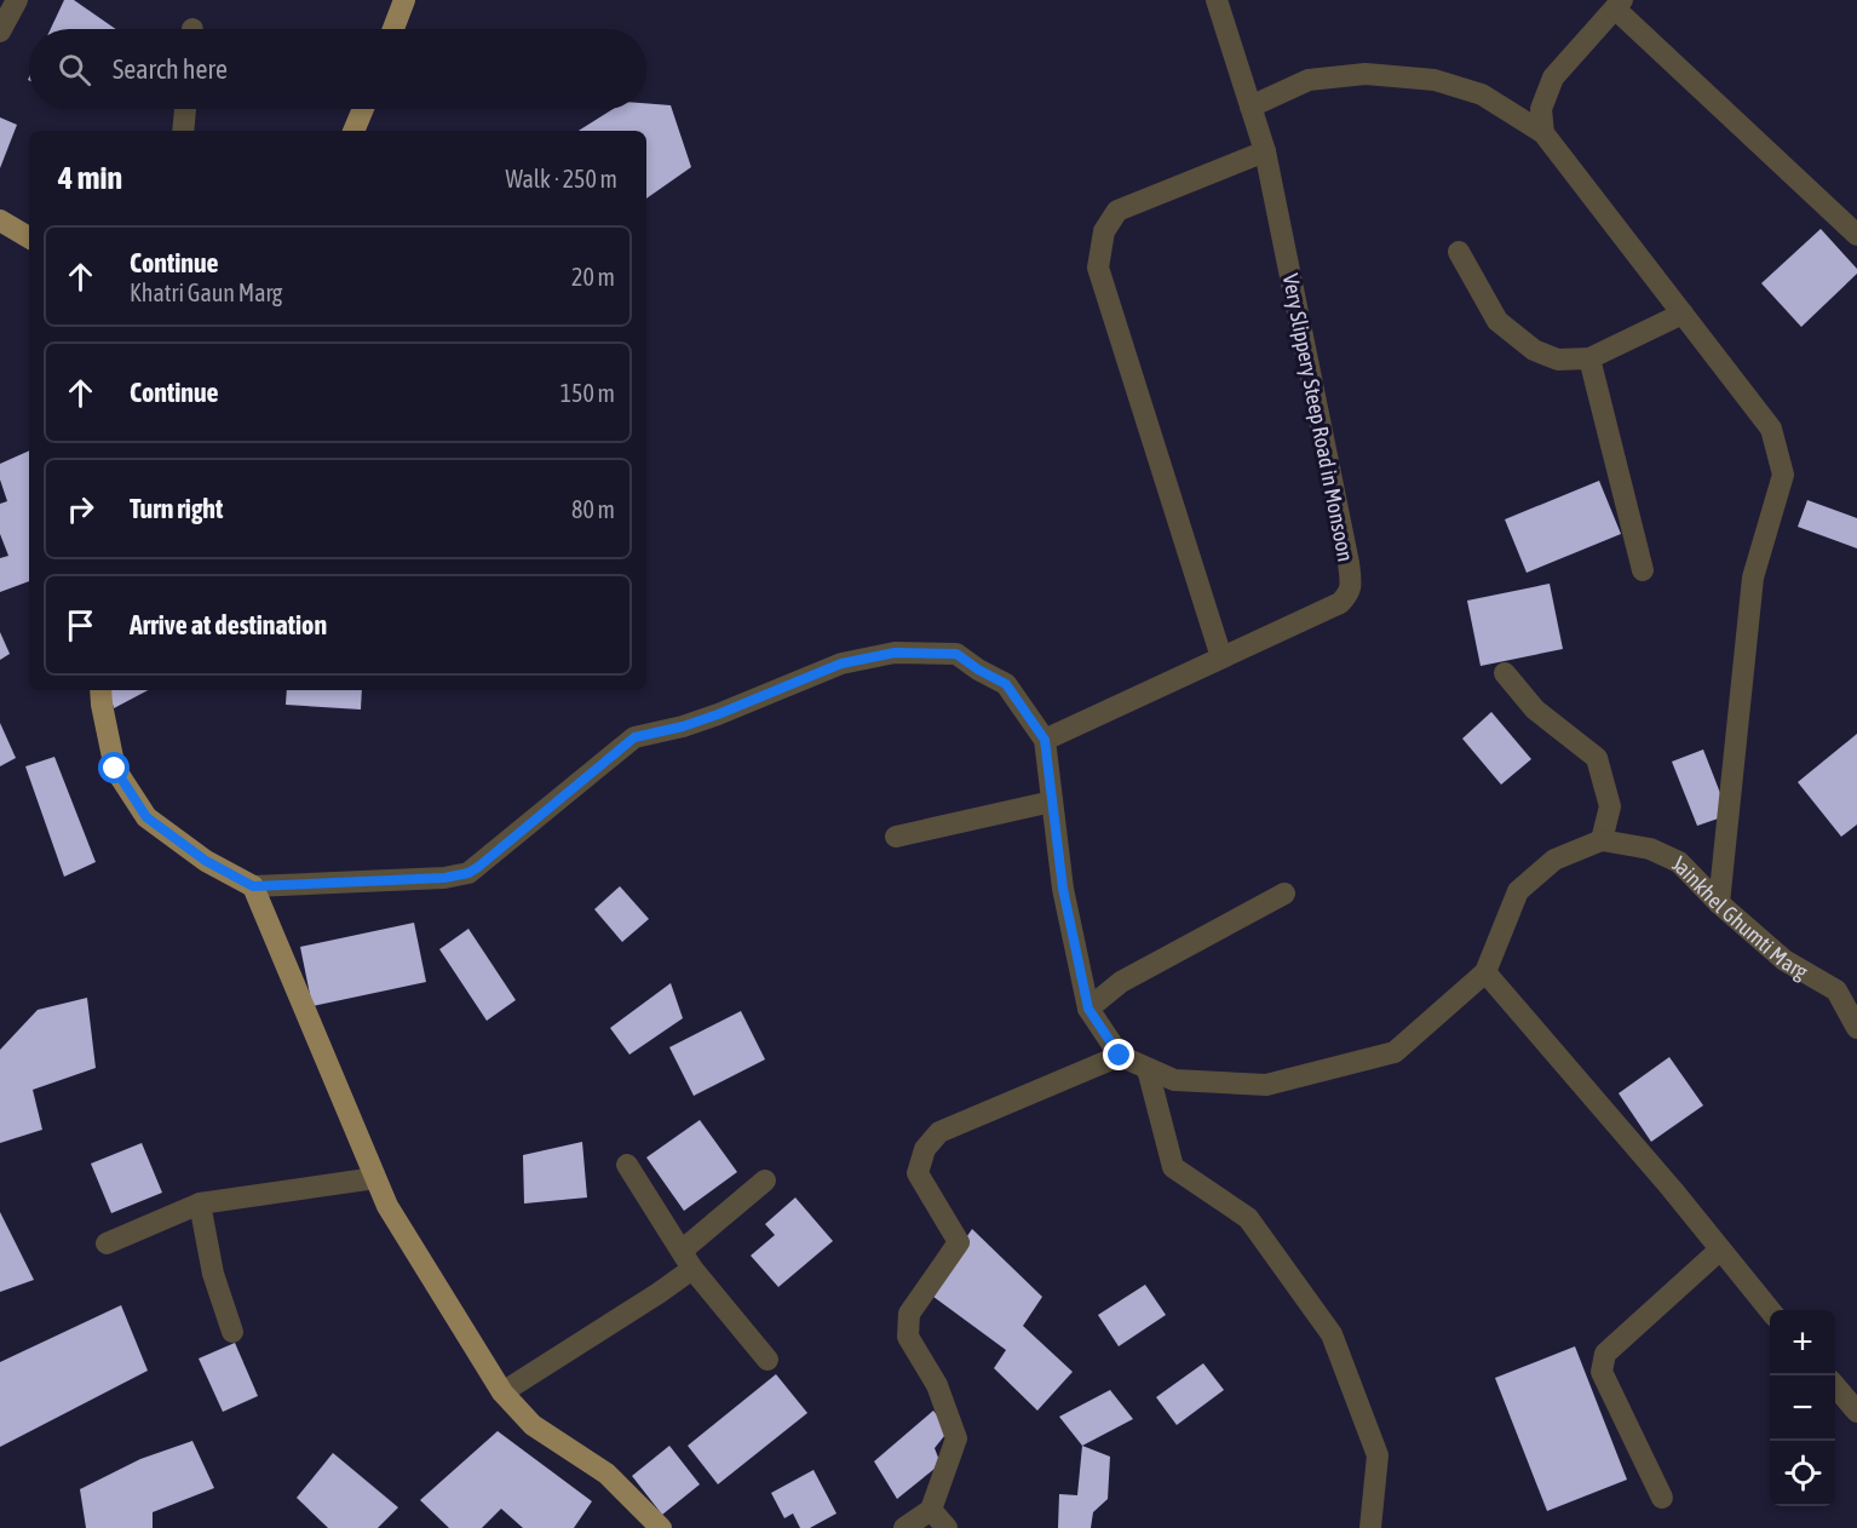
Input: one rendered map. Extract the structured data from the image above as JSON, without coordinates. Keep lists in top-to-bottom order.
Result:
{
  "streets": {
    "street": ["Very Slippery Steep Road in Monsoon", "Jainkhel Ghumti Marg"]
  },
  "page": {
    "search": "Search here",
    "heading": ["4 min", "Walk · 250 m"],
    "list": [
      ["Continue", "Khatri Gaun Marg", "20 m"],
      ["Continue", "150 m"],
      ["Turn right", "80 m"],
      "Arrive at destination"
    ],
    "map_buttons": ["+", "−"]
  }
}
